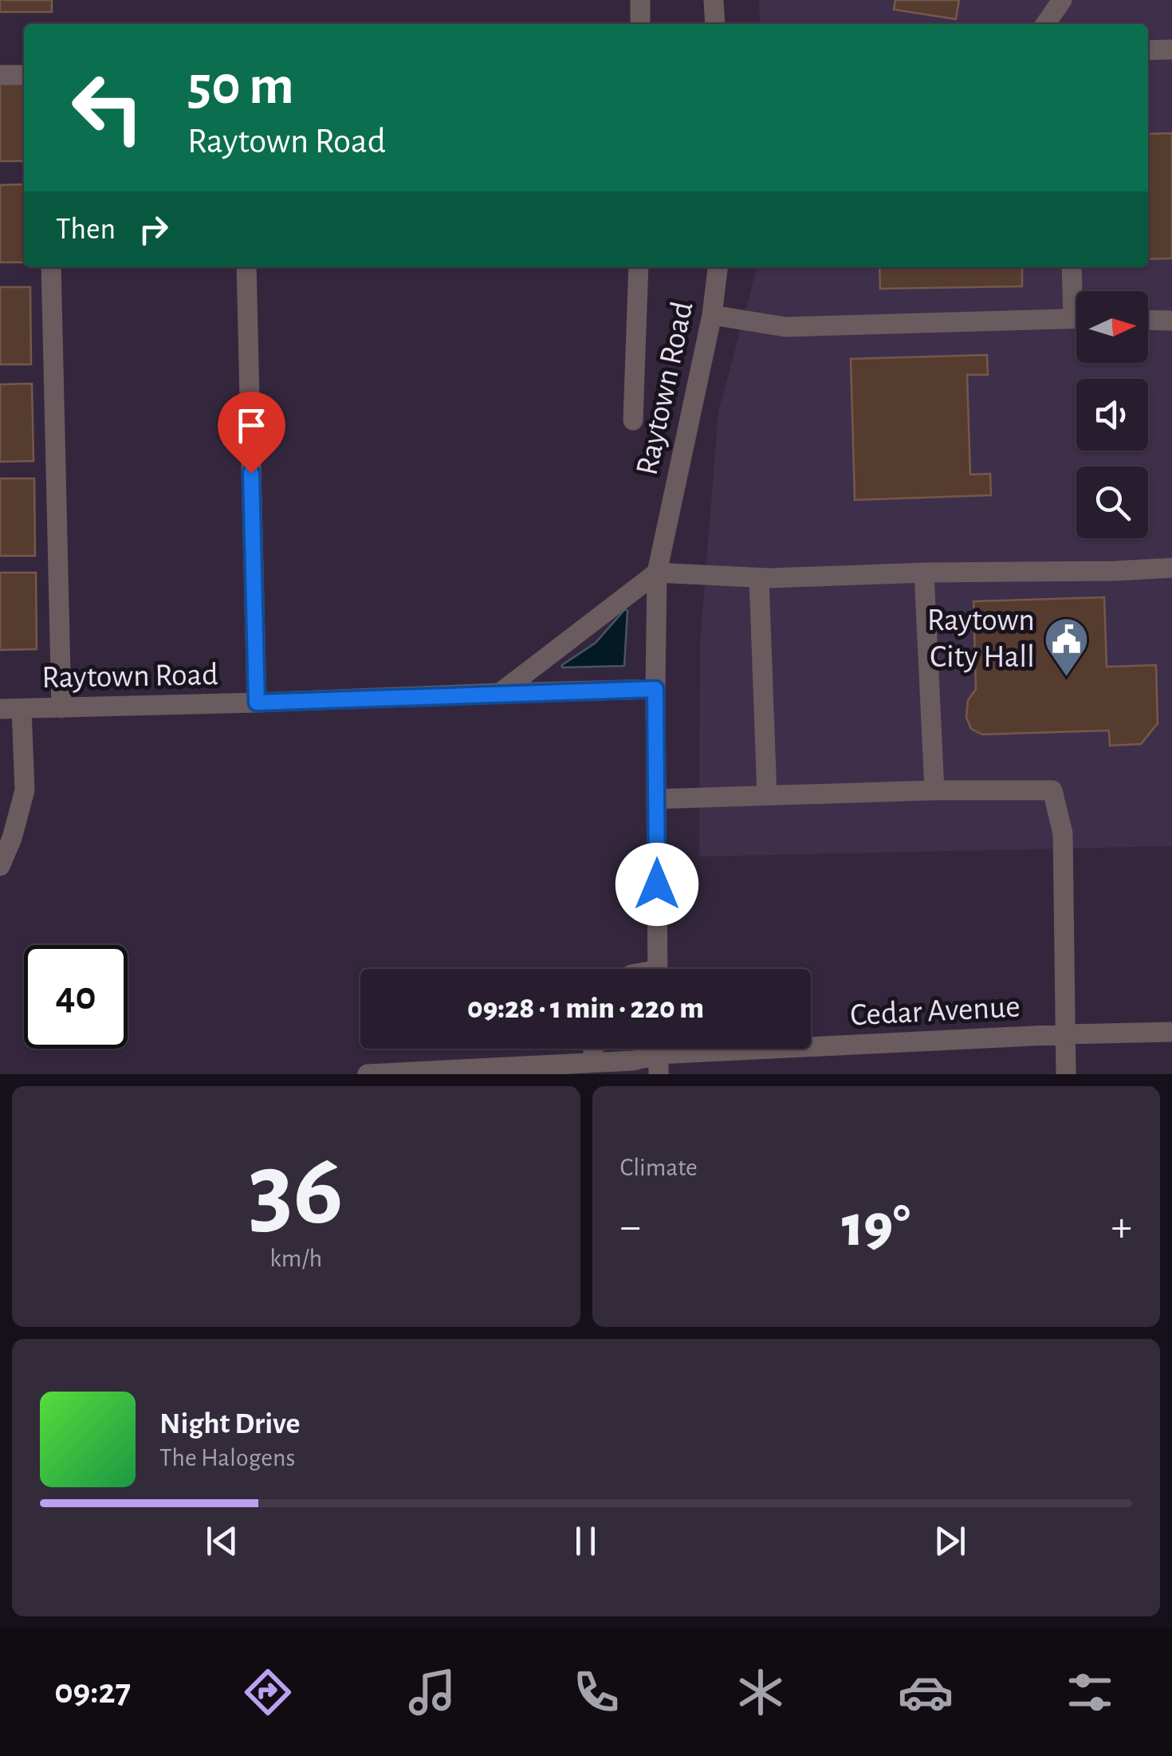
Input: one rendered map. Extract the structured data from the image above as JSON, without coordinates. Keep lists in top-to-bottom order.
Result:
{
  "streets": {
    "street": ["Raytown Road", "Cedar Avenue"]
  },
  "places": {
    "public building": ["Raytown City Hall"]
  },
  "north": "right",
  "page": {
    "turn": ["50 m", "Raytown Road"],
    "then": "Then",
    "limit": "40",
    "trip": "09:28 · 1 min · 220 m",
    "tile": [
      ["36", "km/h"],
      "Climate"
    ],
    "heat": ["−", "19°", "+"],
    "song": ["Night Drive", "The Halogens"],
    "tabs": "09:27"
  }
}
